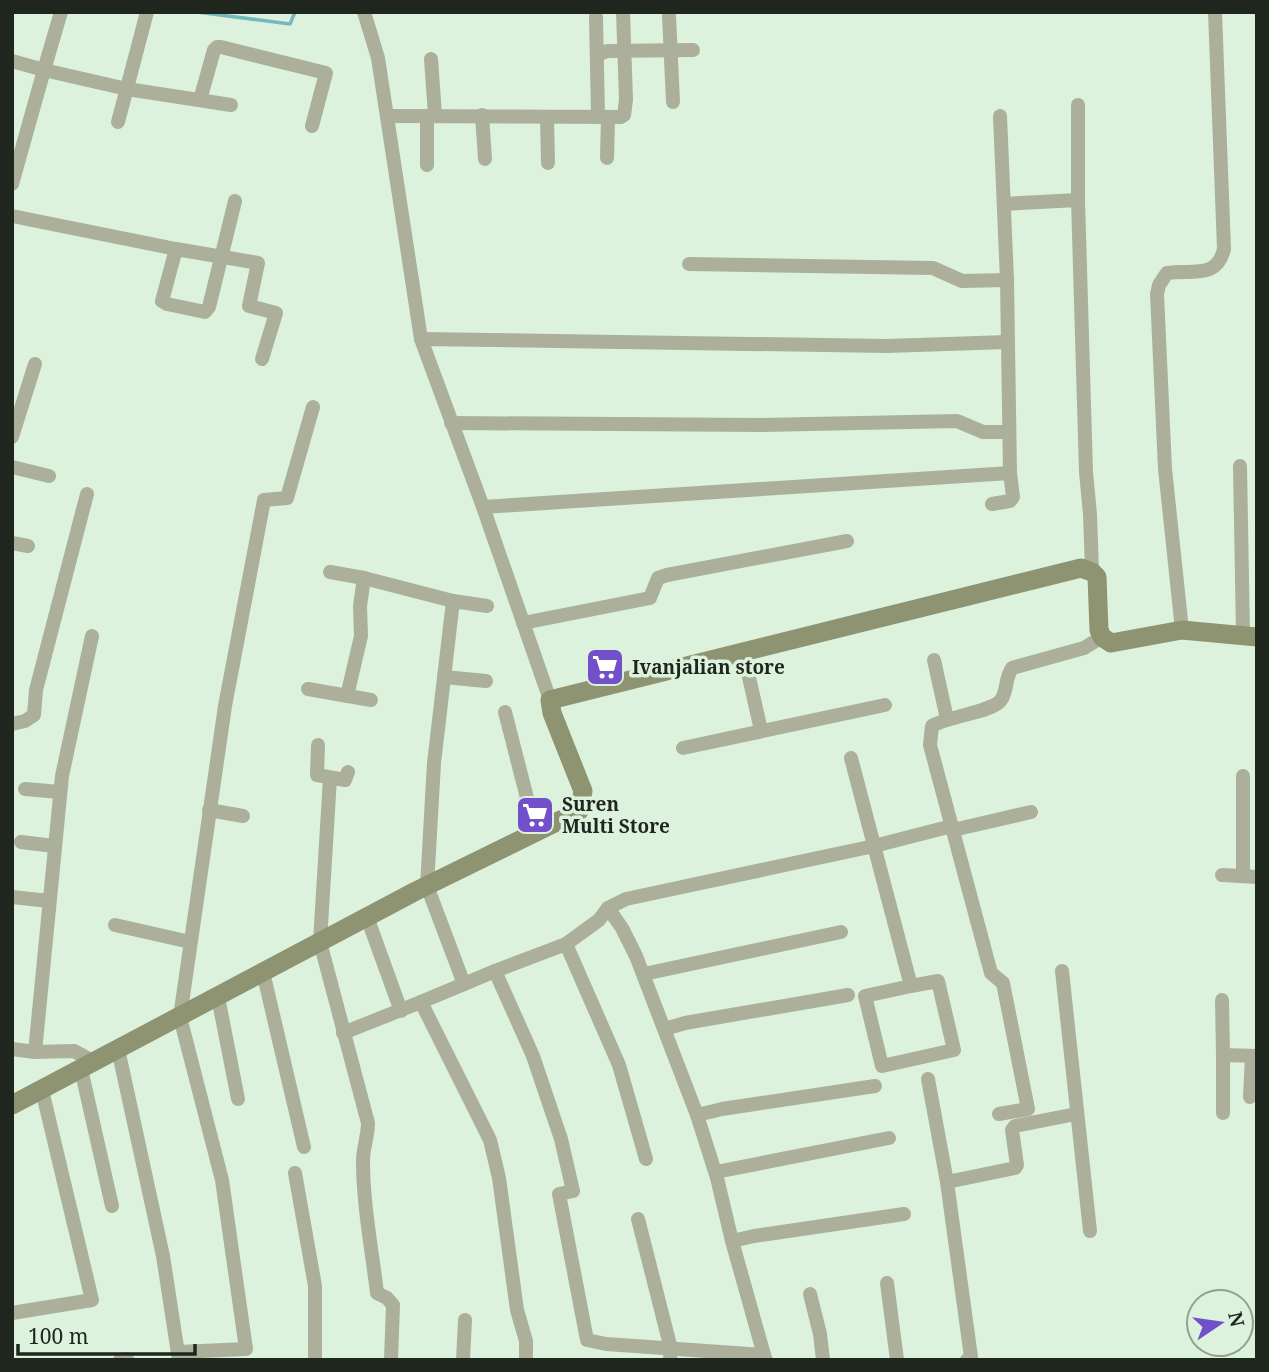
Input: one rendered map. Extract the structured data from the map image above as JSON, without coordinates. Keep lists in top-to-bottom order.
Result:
{
  "places": {
    "supermarket": ["Ivanjalian store", "Suren Multi Store"]
  },
  "scale_bar": "100 m",
  "north": "right"
}
